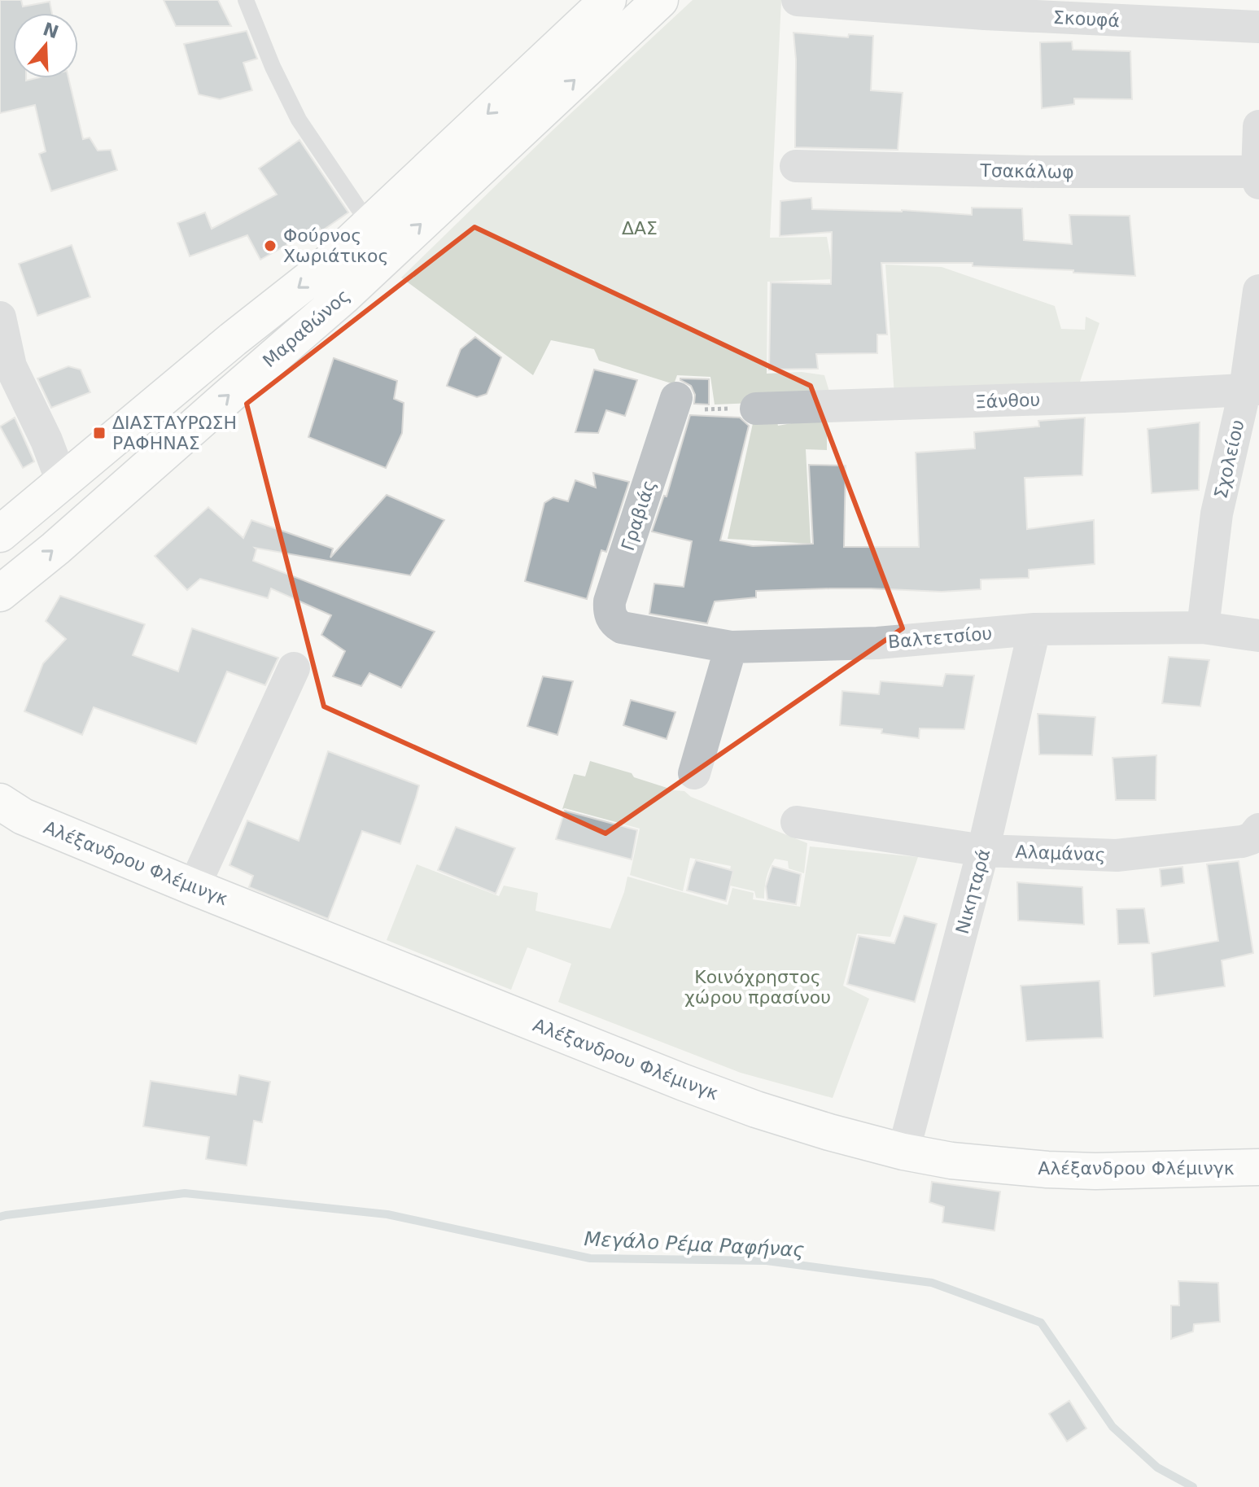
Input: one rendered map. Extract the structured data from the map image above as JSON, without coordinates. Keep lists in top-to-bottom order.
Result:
{
  "streets": {
    "main road": ["Μαραθώνος", "Αλέξανδρου Φλέμινγκ"],
    "street": [
      "Σκουφά",
      "Τσακάλωφ",
      "Ξάνθου",
      "Σχολείου",
      "Γραβιάς",
      "Βαλτετσίου",
      "Αλαμάνας",
      "Νικηταρά"
    ]
  },
  "crossings": [
    ["Ξάνθου", "Σχολείου"],
    ["Σχολείου", "Βαλτετσίου"],
    ["Γραβιάς", "Βαλτετσίου"],
    ["Βαλτετσίου", "Νικηταρά"],
    ["Αλαμάνας", "Νικηταρά"],
    ["Αλέξανδρου Φλέμινγκ", "Νικηταρά"]
  ],
  "water": ["Μεγάλο Ρέμα Ραφήνας"],
  "parks": ["ΔΑΣ", "Κοινόχρηστος χώρου πρασίνου"],
  "places": {
    "other": ["Φούρνος Χωριάτικος"],
    "transit": ["ΔΙΑΣΤΑΥΡΩΣΗ ΡΑΦΗΝΑΣ"]
  },
  "north": "top"
}
